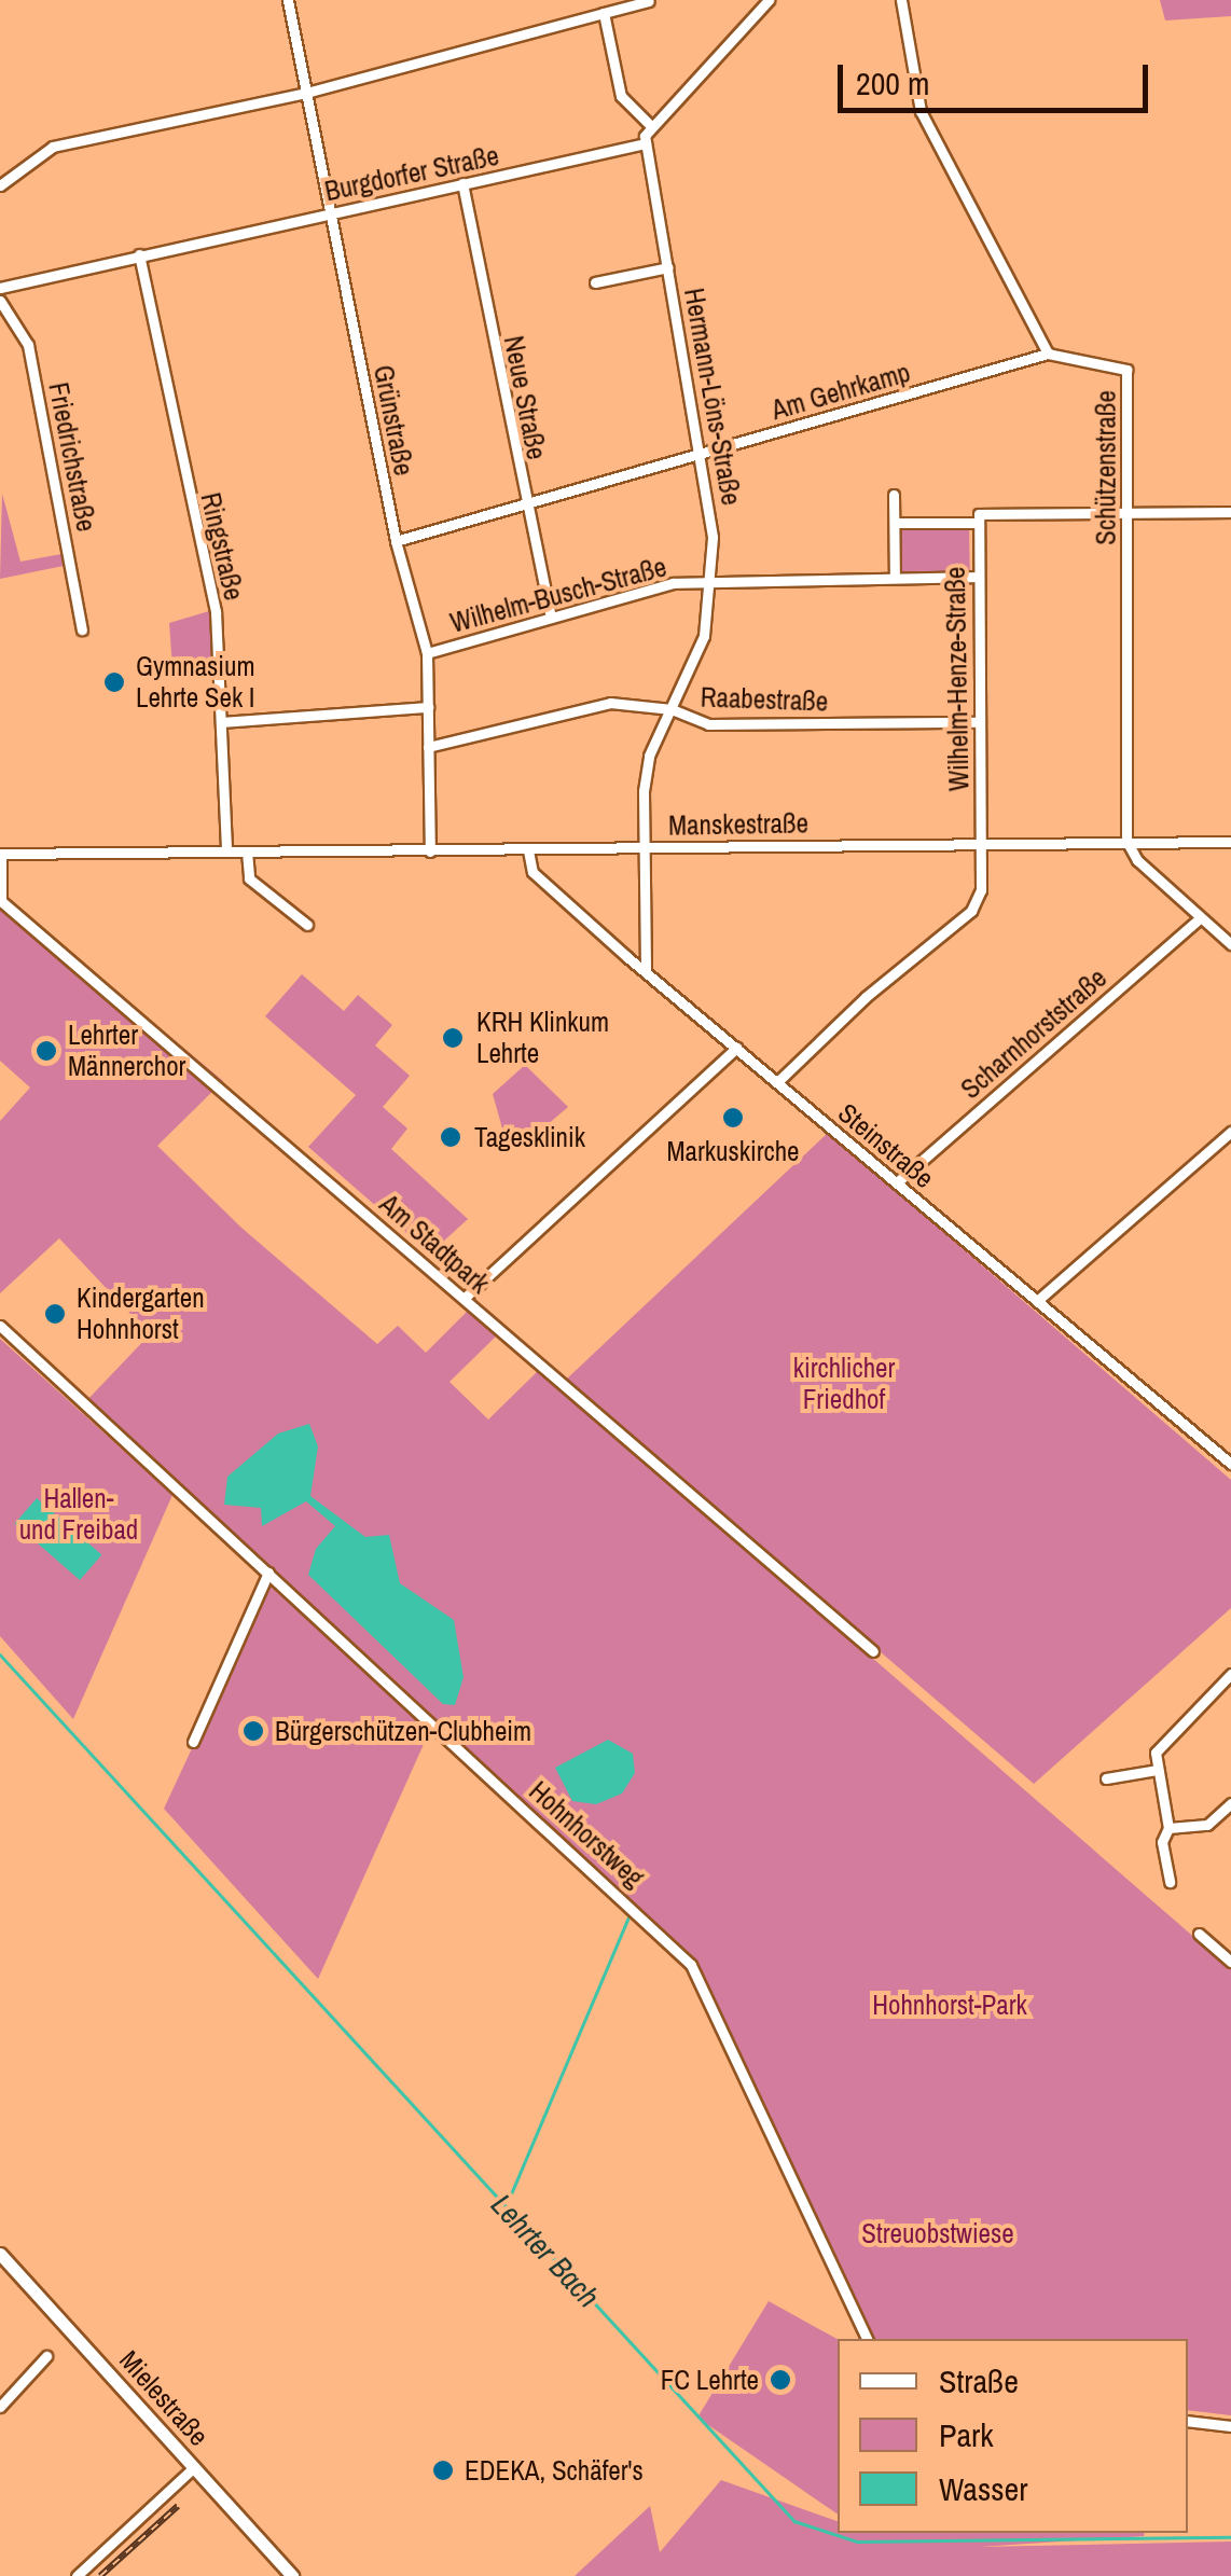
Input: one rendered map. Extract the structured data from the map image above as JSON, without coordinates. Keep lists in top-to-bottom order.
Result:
{
  "streets": {
    "street": [
      "Burgdorfer Straße",
      "Am Gehrkamp",
      "Hermann-Löns-Straße",
      "Neue Straße",
      "Grünstraße",
      "Friedrichstraße",
      "Schützenstraße",
      "Ringstraße",
      "Wilhelm-Busch-Straße",
      "Wilhelm-Henze-Straße",
      "Raabestraße",
      "Manskestraße",
      "Scharnhorststraße",
      "Steinstraße",
      "Am Stadtpark",
      "Hohnhorstweg",
      "Mielestraße"
    ]
  },
  "crossings": [
    ["Burgdorfer Straße", "Hermann-Löns-Straße"],
    ["Burgdorfer Straße", "Neue Straße"],
    ["Burgdorfer Straße", "Grünstraße"],
    ["Burgdorfer Straße", "Ringstraße"],
    ["Am Gehrkamp", "Hermann-Löns-Straße"],
    ["Am Gehrkamp", "Neue Straße"],
    ["Am Gehrkamp", "Grünstraße"],
    ["Am Gehrkamp", "Schützenstraße"],
    ["Hermann-Löns-Straße", "Wilhelm-Busch-Straße"],
    ["Hermann-Löns-Straße", "Raabestraße"],
    ["Hermann-Löns-Straße", "Manskestraße"],
    ["Hermann-Löns-Straße", "Steinstraße"],
    ["Neue Straße", "Wilhelm-Busch-Straße"],
    ["Grünstraße", "Wilhelm-Busch-Straße"],
    ["Grünstraße", "Raabestraße"],
    ["Grünstraße", "Manskestraße"],
    ["Schützenstraße", "Manskestraße"],
    ["Ringstraße", "Manskestraße"],
    ["Wilhelm-Busch-Straße", "Wilhelm-Henze-Straße"],
    ["Wilhelm-Henze-Straße", "Raabestraße"],
    ["Wilhelm-Henze-Straße", "Manskestraße"],
    ["Wilhelm-Henze-Straße", "Steinstraße"],
    ["Manskestraße", "Steinstraße"],
    ["Manskestraße", "Am Stadtpark"],
    ["Scharnhorststraße", "Steinstraße"]
  ],
  "water": ["Lehrter Bach"],
  "parks": [
    "kirchlicher Friedhof",
    "Hallen- und Freibad",
    "Hohnhorst-Park",
    "Streuobstwiese"
  ],
  "places": [
    "Gymnasium Lehrte Sek I",
    "KRH Klinkum Lehrte",
    "Lehrter Männerchor",
    "Markuskirche",
    "Tagesklinik",
    "Kindergarten Hohnhorst",
    "Bürgerschützen-Clubheim",
    "FC Lehrte",
    "EDEKA, Schäfer's"
  ],
  "legend": ["Straße", "Park", "Wasser"],
  "scale_bar": "200 m"
}
